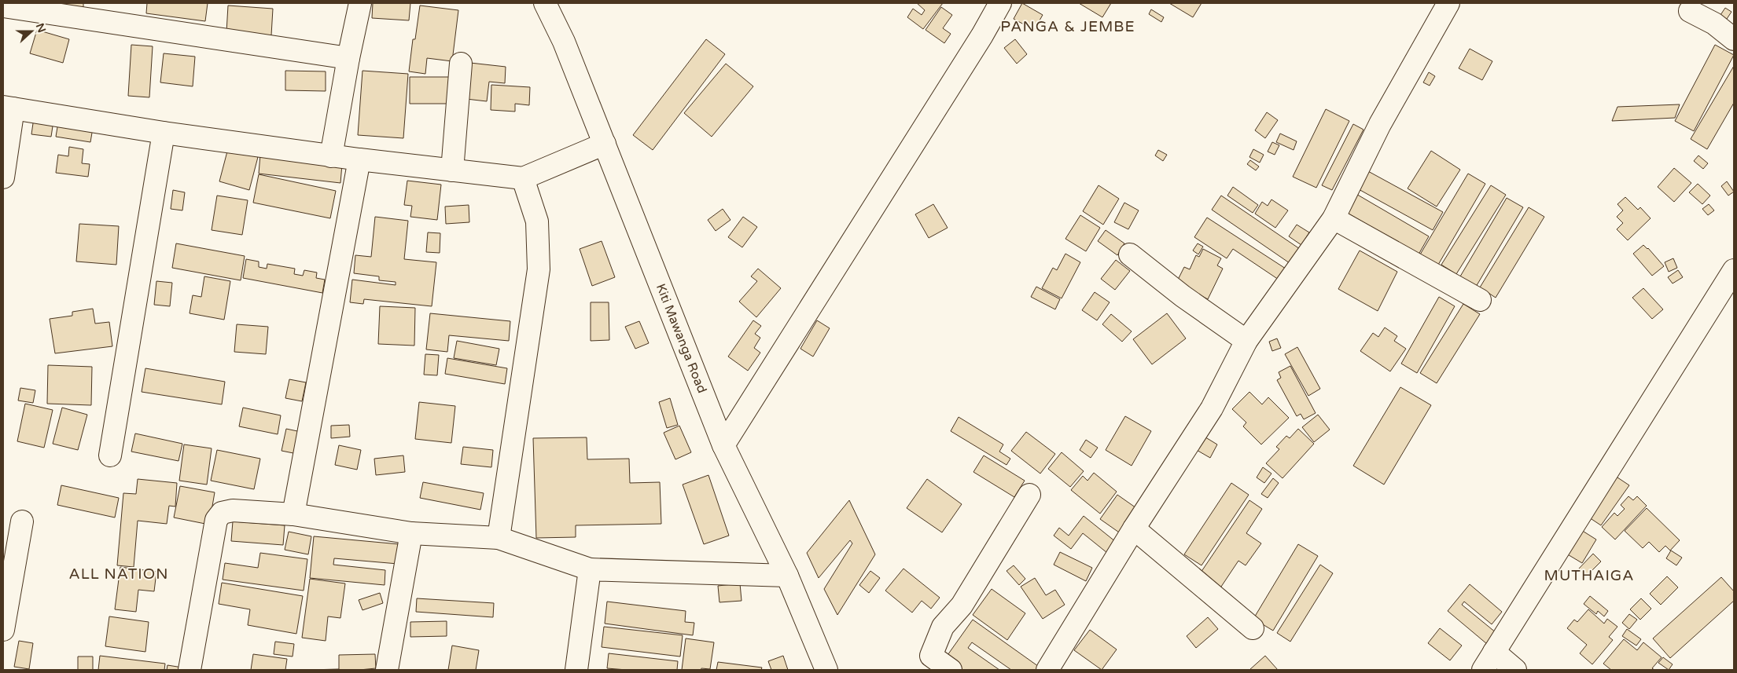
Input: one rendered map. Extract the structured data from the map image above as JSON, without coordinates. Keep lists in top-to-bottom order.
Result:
{
  "streets": {
    "street": ["Kiti Mawanga Road"]
  },
  "districts": ["PANGA & JEMBE", "ALL NATION", "MUTHAIGA"],
  "north": "right"
}
